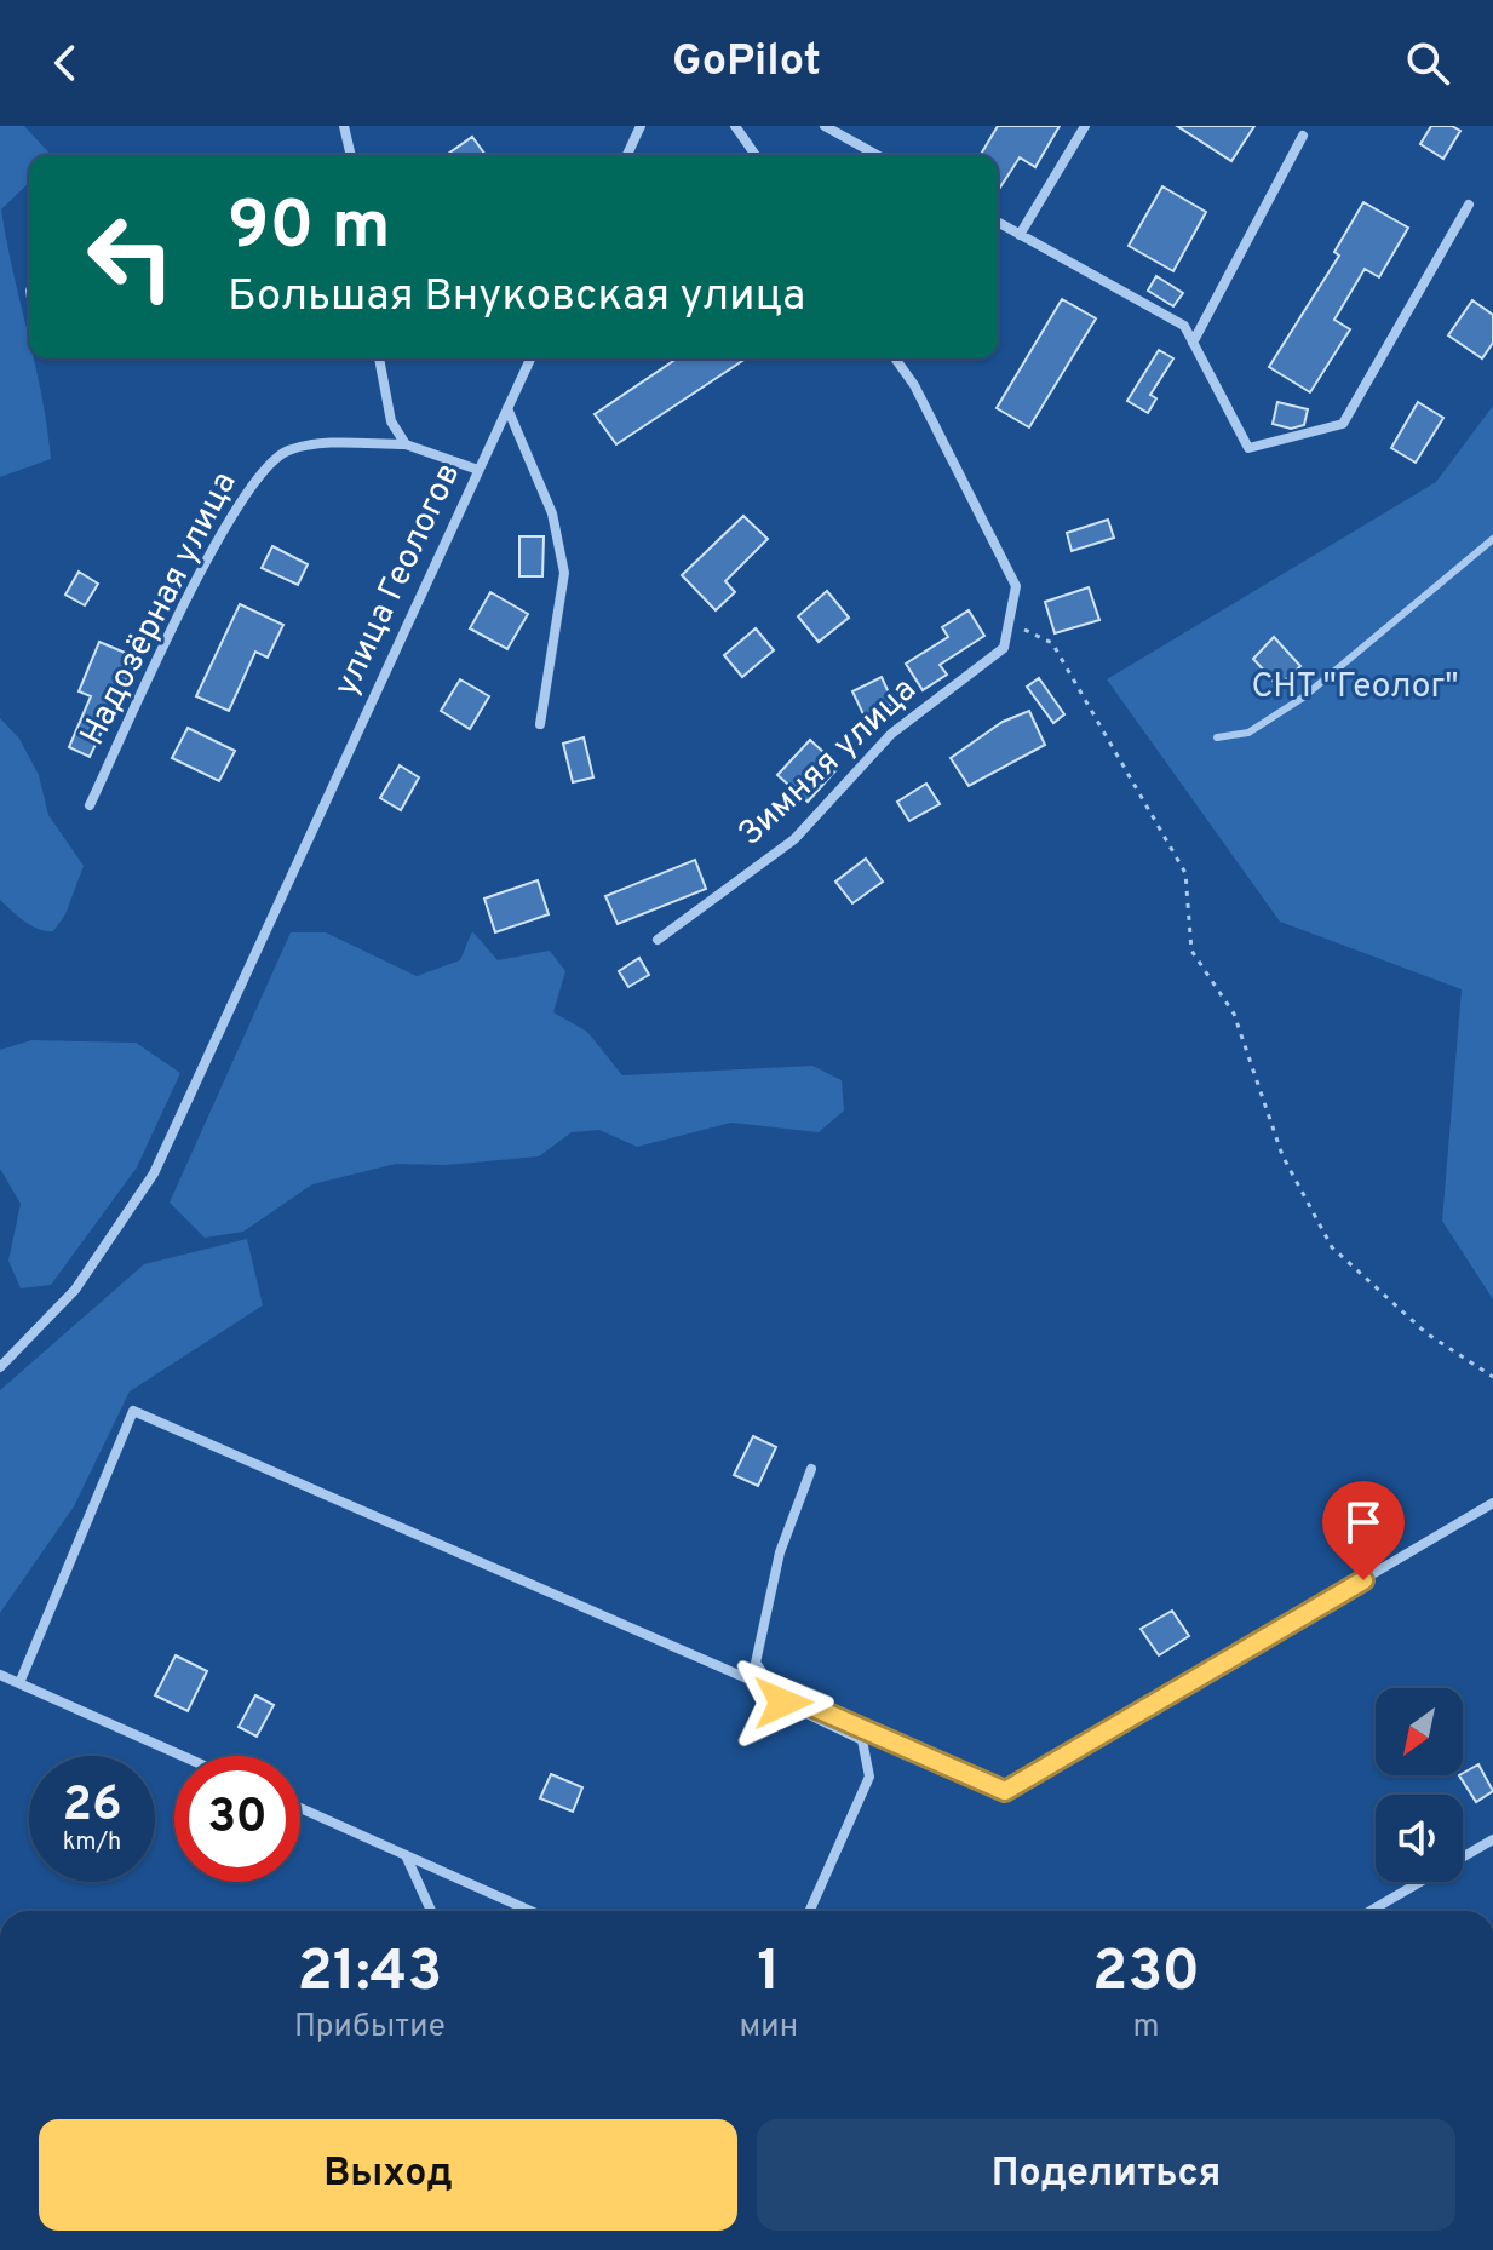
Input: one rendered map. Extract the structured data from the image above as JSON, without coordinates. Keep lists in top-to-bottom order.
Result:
{
  "streets": {
    "street": ["улица Геологов", "Надозёрная улица", "Зимняя улица"]
  },
  "crossings": [
    ["улица Геологов", "Надозёрная улица"]
  ],
  "parks": ["СНТ \"Геолог\""],
  "north": "bottom left",
  "page": {
    "header": "GoPilot",
    "turn": ["90 m", "Большая Внуковская улица"],
    "speed": "26 km/h",
    "limit": "30",
    "eta": [
      "21:43",
      "Прибытие",
      "1",
      "мин",
      "230",
      "m"
    ],
    "buttons": ["Выход", "Поделиться"]
  }
}
